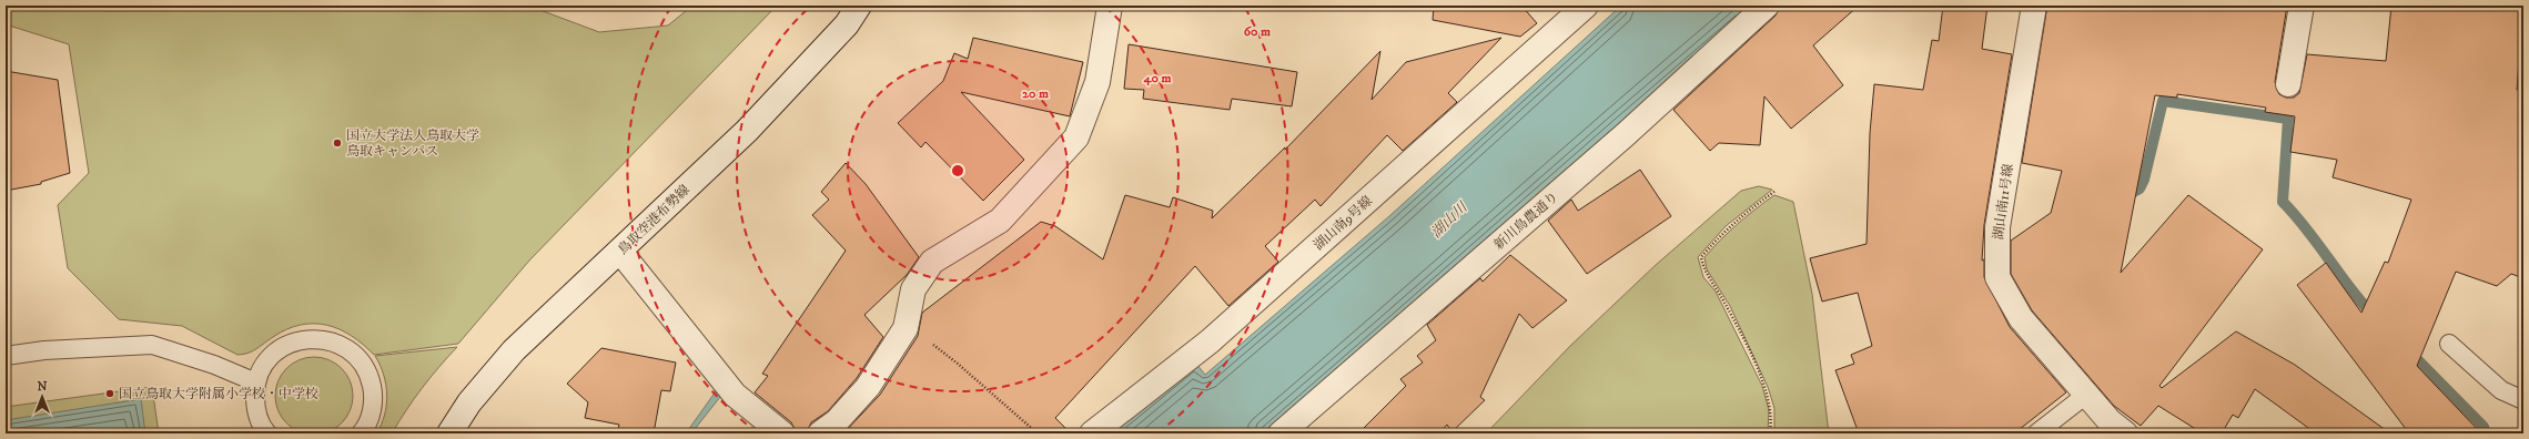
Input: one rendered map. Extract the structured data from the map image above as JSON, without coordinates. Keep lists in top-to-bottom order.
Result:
{
  "streets": {
    "street": [
      "湖山南11号線",
      "鳥取空港布勢線",
      "新川鳥農通り",
      "湖山南9号線"
    ]
  },
  "water": ["湖山川"],
  "places": ["国立大学法人鳥取大学 鳥取キャンパス", "国立鳥取大学附属小学校・中学校"],
  "north": "top",
  "rings": ["60 m", "40 m", "20 m"]
}
